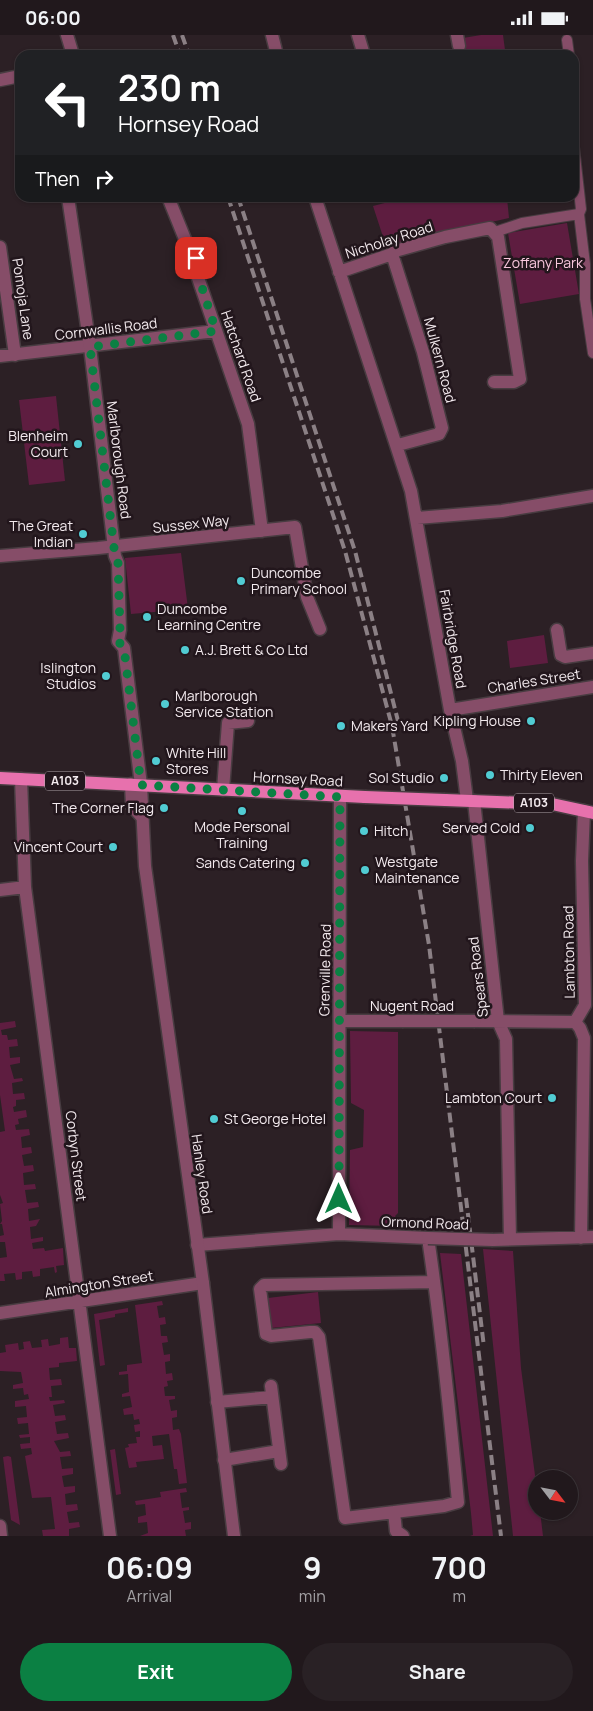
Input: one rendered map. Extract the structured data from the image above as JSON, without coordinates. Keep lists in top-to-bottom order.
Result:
{
  "streets": {
    "main road": ["Hornsey Road", "A103"],
    "street": [
      "Nicholay Road",
      "Pomoja Lane",
      "Cornwallis Road",
      "Hatchard Road",
      "Mulkern Road",
      "Marlborough Road",
      "Sussex Way",
      "Fairbridge Road",
      "Charles Street",
      "Lambton Road",
      "Grenville Road",
      "Spears Road",
      "Nugent Road",
      "Corbyn Street",
      "Hanley Road",
      "Ormond Road",
      "Almington Street"
    ]
  },
  "crossings": [
    ["Nicholay Road", "Mulkern Road"],
    ["Nicholay Road", "Fairbridge Road"],
    ["Pomoja Lane", "Cornwallis Road"],
    ["Cornwallis Road", "Hatchard Road"],
    ["Cornwallis Road", "Marlborough Road"],
    ["Hatchard Road", "Sussex Way"],
    ["Mulkern Road", "Fairbridge Road"],
    ["Marlborough Road", "Sussex Way"],
    ["Marlborough Road", "Hornsey Road"],
    ["Marlborough Road", "Hanley Road"],
    ["Fairbridge Road", "Charles Street"],
    ["Fairbridge Road", "Hornsey Road"],
    ["Fairbridge Road", "Spears Road"],
    ["Hornsey Road", "Lambton Road"],
    ["Hornsey Road", "Grenville Road"],
    ["Hornsey Road", "Spears Road"],
    ["Hornsey Road", "Corbyn Street"],
    ["Hornsey Road", "Hanley Road"],
    ["Lambton Road", "Nugent Road"],
    ["Grenville Road", "Nugent Road"],
    ["Grenville Road", "Ormond Road"],
    ["Spears Road", "Nugent Road"],
    ["Spears Road", "Ormond Road"],
    ["Corbyn Street", "Almington Street"],
    ["Hanley Road", "Ormond Road"],
    ["Hanley Road", "Almington Street"]
  ],
  "parks": ["Zoffany Park"],
  "places": [
    "Blenheim Court",
    "The Great Indian",
    "Duncombe Primary School",
    "Duncombe Learning Centre",
    "A.J. Brett & Co Ltd",
    "Islington Studios",
    "Marlborough Service Station",
    "Kipling House",
    "Makers Yard",
    "White Hill Stores",
    "Thirty Eleven",
    "Sol Studio",
    "The Corner Flag",
    "Mode Personal Training",
    "Served Cold",
    "Hitch",
    "Vincent Court",
    "Sands Catering",
    "Westgate Maintenance",
    "Lambton Court",
    "St George Hotel"
  ],
  "north": "bottom right",
  "page": {
    "status": "06:00",
    "turn": ["230 m", "Hornsey Road"],
    "then": "Then",
    "eta": [
      "06:09",
      "Arrival",
      "9",
      "min",
      "700",
      "m"
    ],
    "buttons": ["Exit", "Share"]
  }
}
